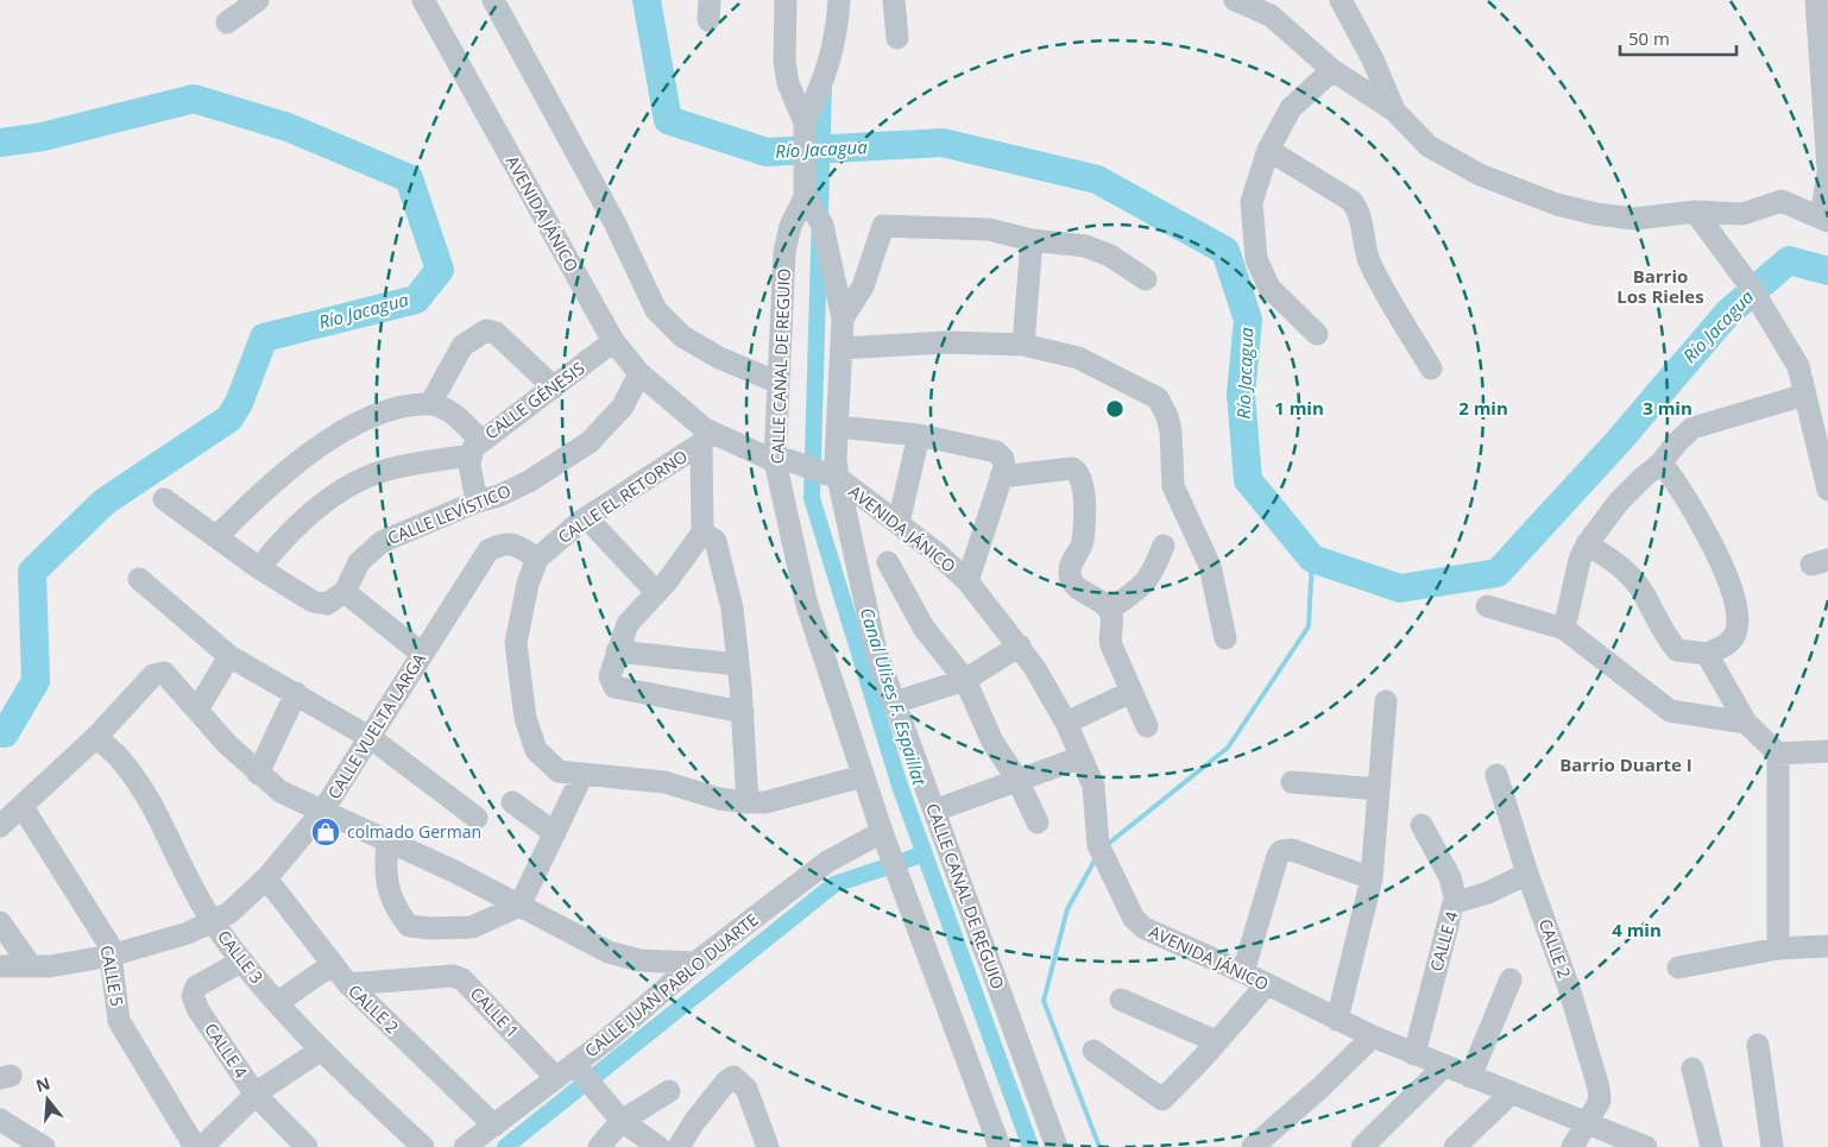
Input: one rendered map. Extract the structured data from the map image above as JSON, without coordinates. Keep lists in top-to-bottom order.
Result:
{
  "streets": {
    "street": [
      "AVENIDA JÁNICO",
      "CALLE CANAL DE REGUIO",
      "CALLE GÉNESIS",
      "CALLE EL RETORNO",
      "CALLE LEVÍSTICO",
      "CALLE VUELTA LARGA",
      "CALLE 4",
      "CALLE 2",
      "CALLE 3",
      "CALLE 5",
      "CALLE JUAN PABLO DUARTE",
      "CALLE 1"
    ]
  },
  "crossings": [
    ["AVENIDA JÁNICO", "CALLE CANAL DE REGUIO"],
    ["AVENIDA JÁNICO", "CALLE GÉNESIS"],
    ["AVENIDA JÁNICO", "CALLE EL RETORNO"],
    ["AVENIDA JÁNICO", "CALLE LEVÍSTICO"],
    ["AVENIDA JÁNICO", "CALLE 4"],
    ["AVENIDA JÁNICO", "CALLE 2"],
    ["CALLE CANAL DE REGUIO", "CALLE JUAN PABLO DUARTE"],
    ["CALLE EL RETORNO", "CALLE VUELTA LARGA"],
    ["CALLE VUELTA LARGA", "CALLE 2"],
    ["CALLE VUELTA LARGA", "CALLE 3"],
    ["CALLE VUELTA LARGA", "CALLE 5"],
    ["CALLE 4", "CALLE 2"],
    ["CALLE 4", "CALLE 3"],
    ["CALLE 2", "CALLE JUAN PABLO DUARTE"],
    ["CALLE 2", "CALLE 1"],
    ["CALLE JUAN PABLO DUARTE", "CALLE 1"]
  ],
  "districts": ["Barrio Los Rieles", "Barrio Duarte I"],
  "water": ["Río Jacagua", "Canal Ulises F. Espaillat"],
  "places": {
    "shop": ["colmado German"]
  },
  "scale_bar": "50 m",
  "north": "top",
  "rings": [
    "1 min",
    "2 min",
    "3 min",
    "4 min"
  ]
}
